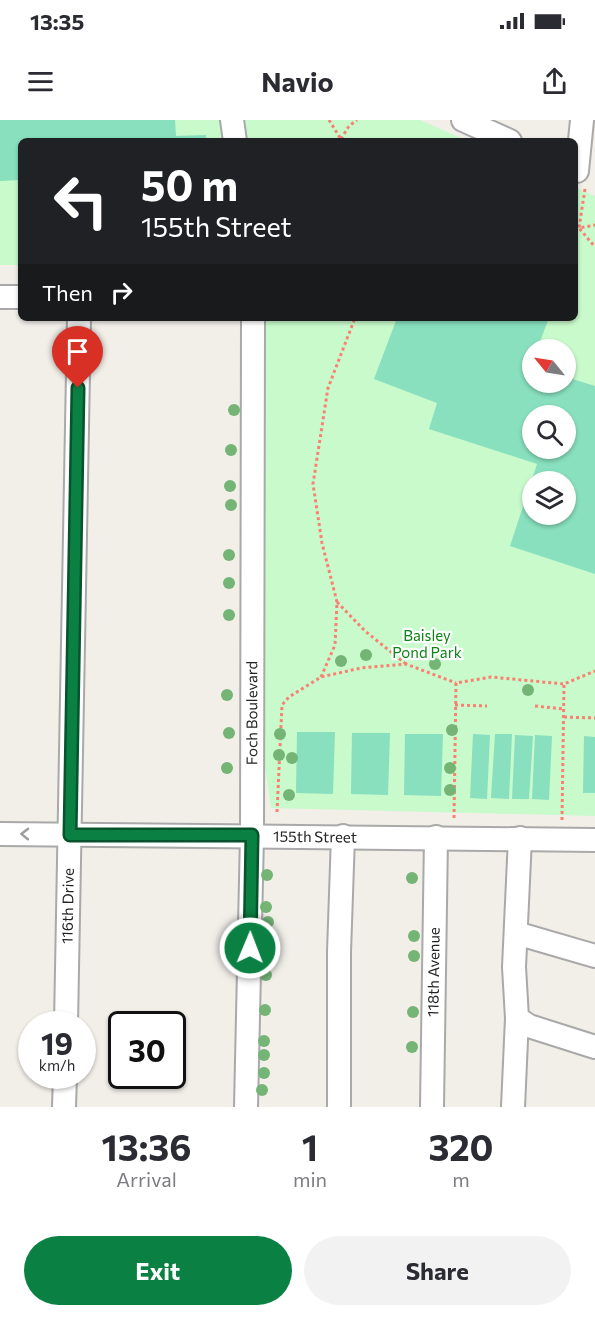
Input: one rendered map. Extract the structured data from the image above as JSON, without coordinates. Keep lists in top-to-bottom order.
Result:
{
  "streets": {
    "street": [
      "Foch Boulevard",
      "155th Street",
      "116th Drive",
      "118th Avenue"
    ]
  },
  "crossings": [
    ["Foch Boulevard", "155th Street"],
    ["155th Street", "116th Drive"],
    ["155th Street", "118th Avenue"]
  ],
  "parks": ["Baisley Pond Park"],
  "north": "top left",
  "page": {
    "status": "13:35",
    "header": "Navio",
    "turn": ["50 m", "155th Street"],
    "then": "Then",
    "speed": "19 km/h",
    "limit": "30",
    "eta": [
      "13:36",
      "Arrival",
      "1",
      "min",
      "320",
      "m"
    ],
    "buttons": ["Exit", "Share"]
  }
}
